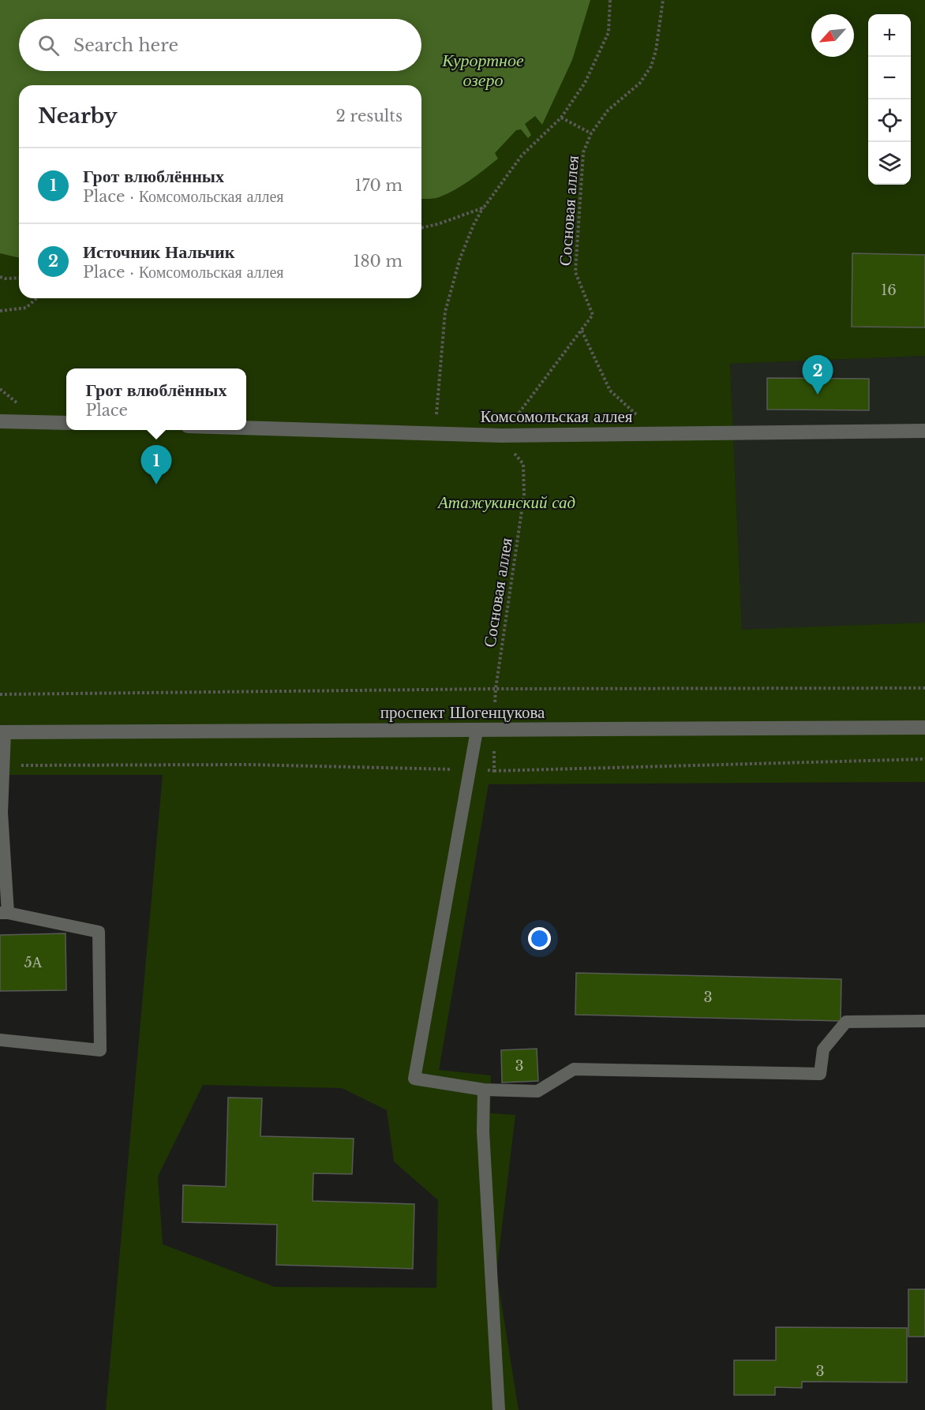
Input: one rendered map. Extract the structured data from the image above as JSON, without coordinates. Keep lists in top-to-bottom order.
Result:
{
  "streets": {
    "street": ["Комсомольская аллея", "проспект Шогенцукова"],
    "path": ["Сосновая аллея"]
  },
  "crossings": [
    ["Сосновая аллея", "Комсомольская аллея"]
  ],
  "water": ["Курортное озеро"],
  "parks": ["Атажукинский сад"],
  "house_numbers": [
    "16",
    "5А",
    "3",
    "3",
    "3"
  ],
  "north": "bottom left",
  "page": {
    "map_buttons": ["+", "−"],
    "search": "Search here",
    "heading": ["Nearby", "2 results"],
    "list": [
      {
        "mark": "1",
        "name": "Грот влюблённых",
        "note": "Place · Комсомольская аллея",
        "value": "170 m"
      },
      {
        "mark": "2",
        "name": "Источник Нальчик",
        "note": "Place · Комсомольская аллея",
        "value": "180 m"
      }
    ],
    "pins": ["2", "1"],
    "popup": ["Грот влюблённых", "Place"]
  }
}
